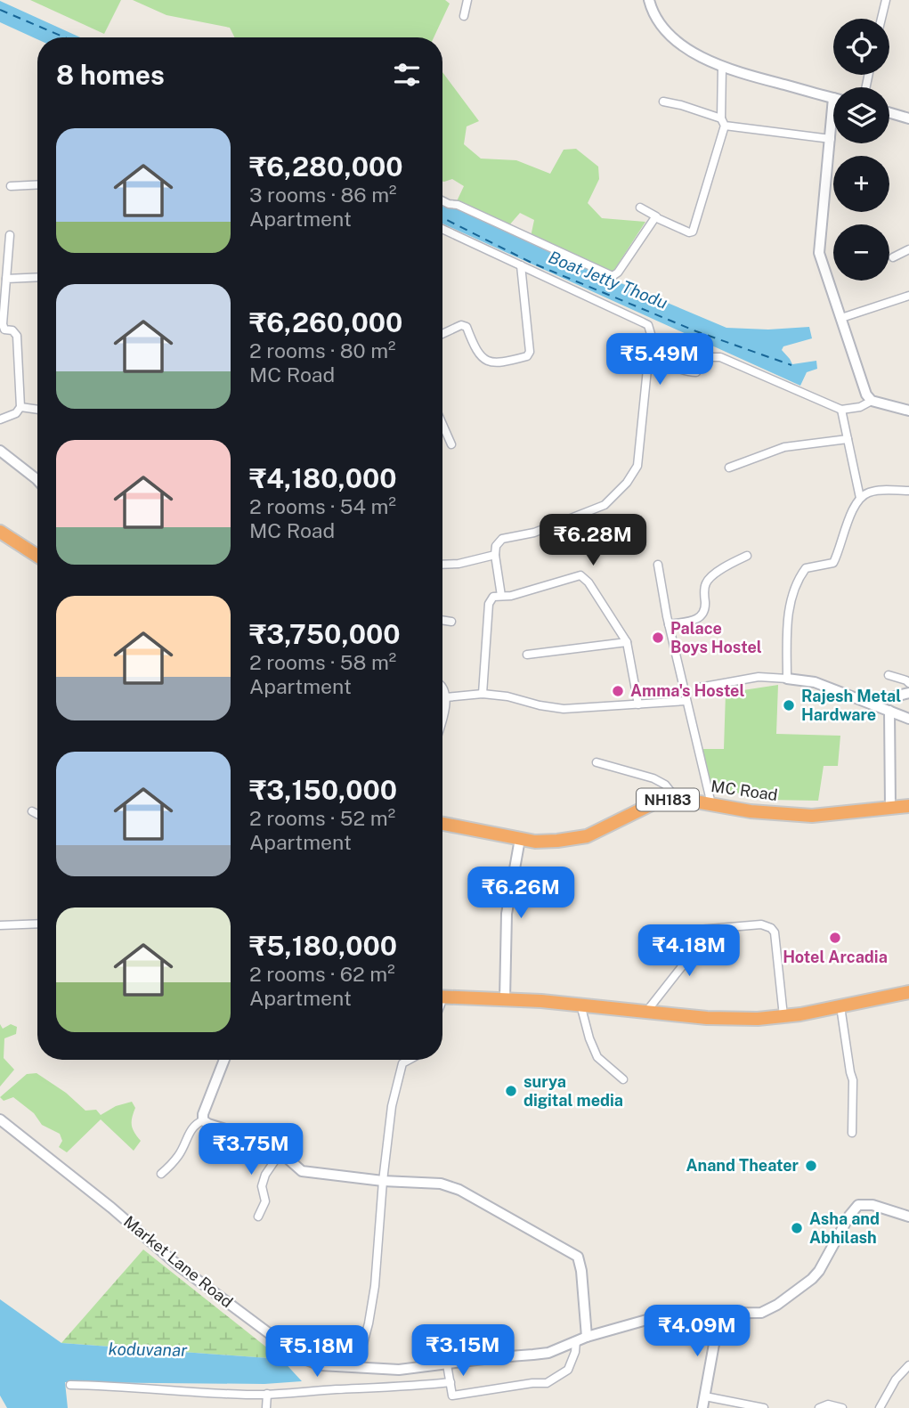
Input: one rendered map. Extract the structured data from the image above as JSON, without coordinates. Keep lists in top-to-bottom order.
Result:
{
  "streets": {
    "highway": ["MC Road", "NH183"],
    "main road": ["Market Lane Road"]
  },
  "water": ["Boat Jetty Thodu", "koduvanar"],
  "places": [
    "Palace Boys Hostel",
    "Amma's Hostel",
    "Rajesh Metal Hardware",
    "Hotel Arcadia",
    "surya digital media",
    "Anand Theater",
    "Asha and Abhilash"
  ],
  "page": {
    "map_buttons": ["+", "−"],
    "heading": "8 homes",
    "list": [
      {
        "name": "₹6,280,000",
        "note": "3 rooms · 86 m² · Apartment"
      },
      {
        "name": "₹6,260,000",
        "note": "2 rooms · 80 m² · MC Road"
      },
      {
        "name": "₹4,180,000",
        "note": "2 rooms · 54 m² · MC Road"
      },
      {
        "name": "₹3,750,000",
        "note": "2 rooms · 58 m² · Apartment"
      },
      {
        "name": "₹3,150,000",
        "note": "2 rooms · 52 m² · Apartment"
      },
      {
        "name": "₹5,180,000",
        "note": "2 rooms · 62 m² · Apartment"
      }
    ],
    "price": [
      "₹5.49M",
      "₹6.28M",
      "₹6.26M",
      "₹4.18M",
      "₹3.75M",
      "₹4.09M",
      "₹3.15M",
      "₹5.18M"
    ]
  }
}
